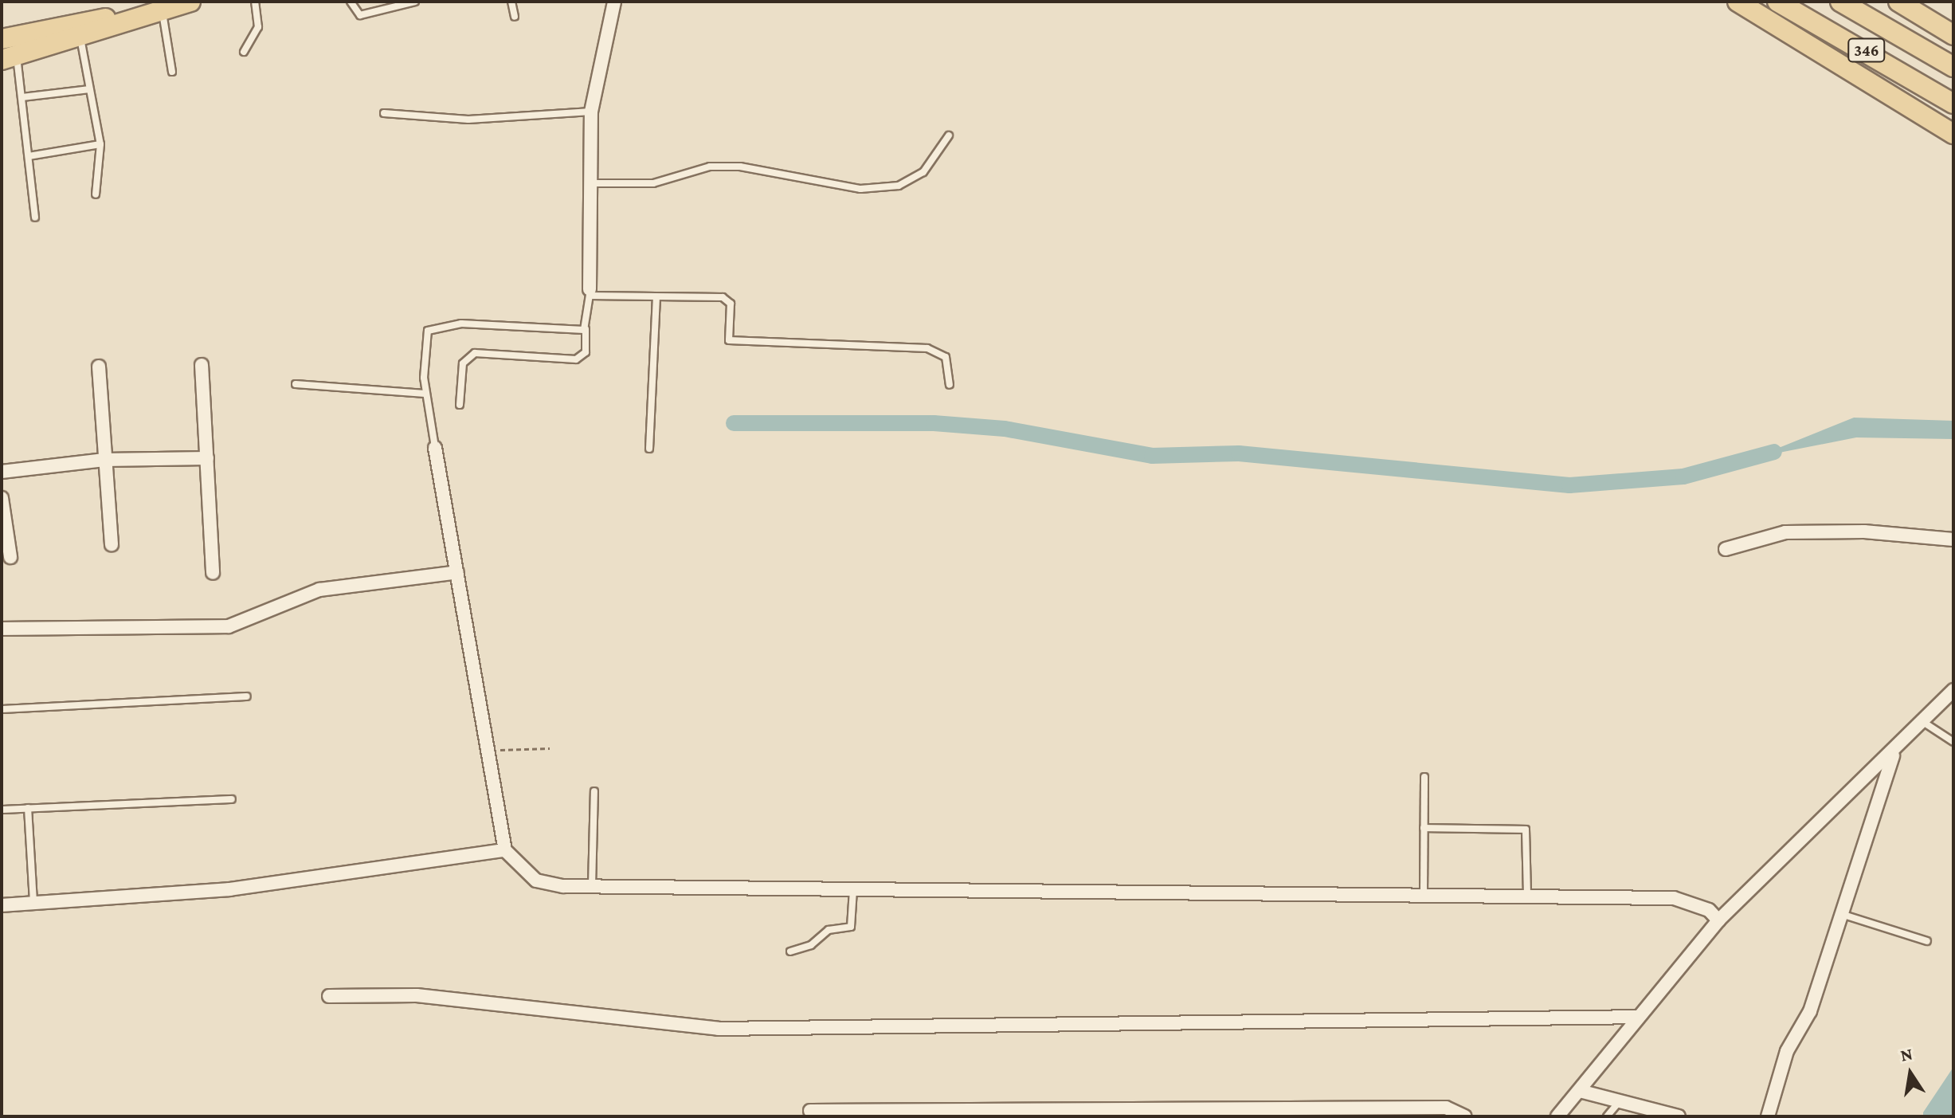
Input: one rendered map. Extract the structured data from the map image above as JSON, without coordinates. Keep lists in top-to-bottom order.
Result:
{
  "streets": {
    "main road": ["346"]
  },
  "north": "top"
}
